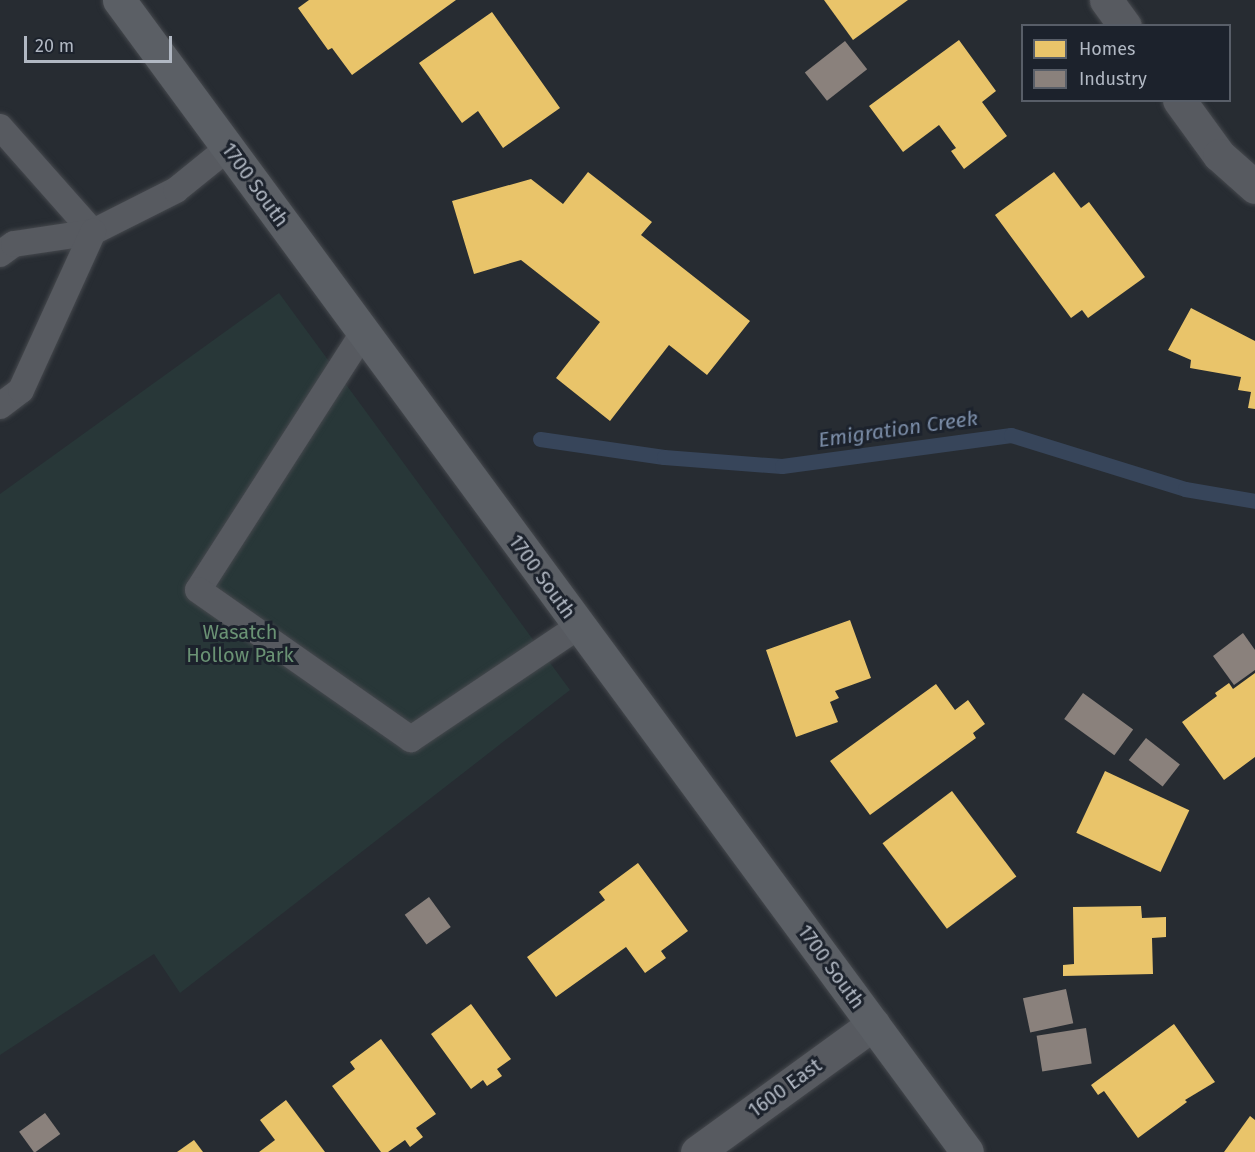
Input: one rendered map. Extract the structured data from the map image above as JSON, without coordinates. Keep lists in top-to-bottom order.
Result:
{
  "streets": {
    "street": ["1700 South", "1600 East"]
  },
  "crossings": [
    ["1700 South", "1600 East"]
  ],
  "water": ["Emigration Creek"],
  "parks": ["Wasatch Hollow Park"],
  "legend": ["Homes", "Industry"],
  "scale_bar": "20 m"
}
